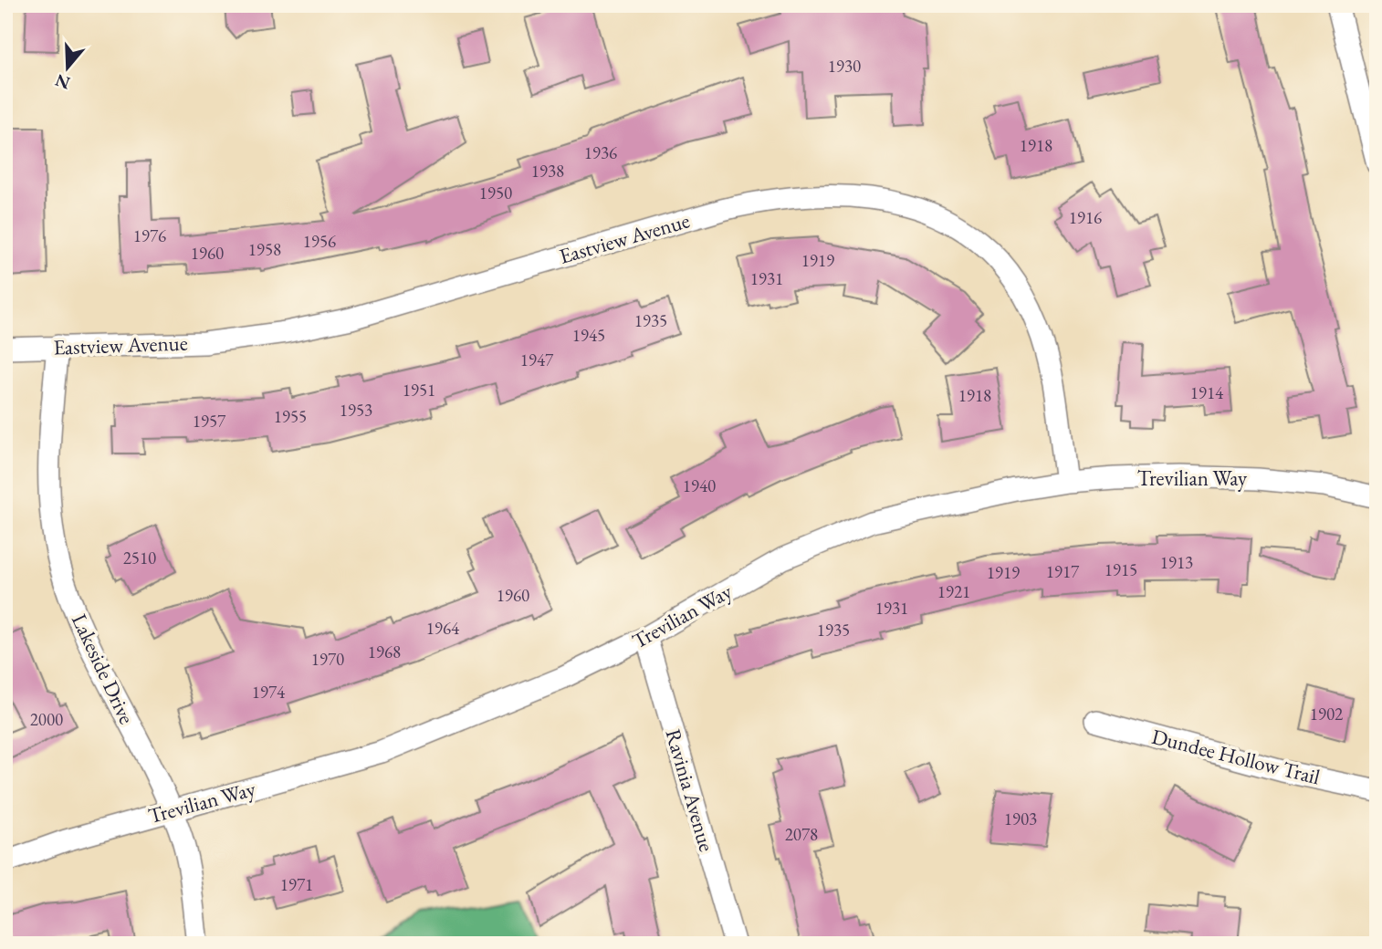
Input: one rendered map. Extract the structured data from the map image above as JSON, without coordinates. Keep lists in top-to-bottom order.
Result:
{
  "streets": {
    "street": [
      "Eastview Avenue",
      "Trevilian Way",
      "Lakeside Drive",
      "Dundee Hollow Trail",
      "Ravinia Avenue"
    ]
  },
  "crossings": [
    ["Eastview Avenue", "Trevilian Way"],
    ["Eastview Avenue", "Lakeside Drive"],
    ["Trevilian Way", "Lakeside Drive"],
    ["Trevilian Way", "Ravinia Avenue"]
  ],
  "house_numbers": [
    "1930",
    "1918",
    "1936",
    "1938",
    "1950",
    "1916",
    "1976",
    "1956",
    "1958",
    "1960",
    "1919",
    "1931",
    "1935",
    "1945",
    "1947",
    "1951",
    "1914",
    "1918",
    "1953",
    "1955",
    "1957",
    "1940",
    "2510",
    "1913",
    "1915",
    "1917",
    "1919",
    "1921",
    "1960",
    "1931",
    "1964",
    "1935",
    "1968",
    "1970",
    "1974",
    "1902",
    "2000",
    "1903",
    "2078",
    "1971"
  ],
  "north": "bottom"
}
